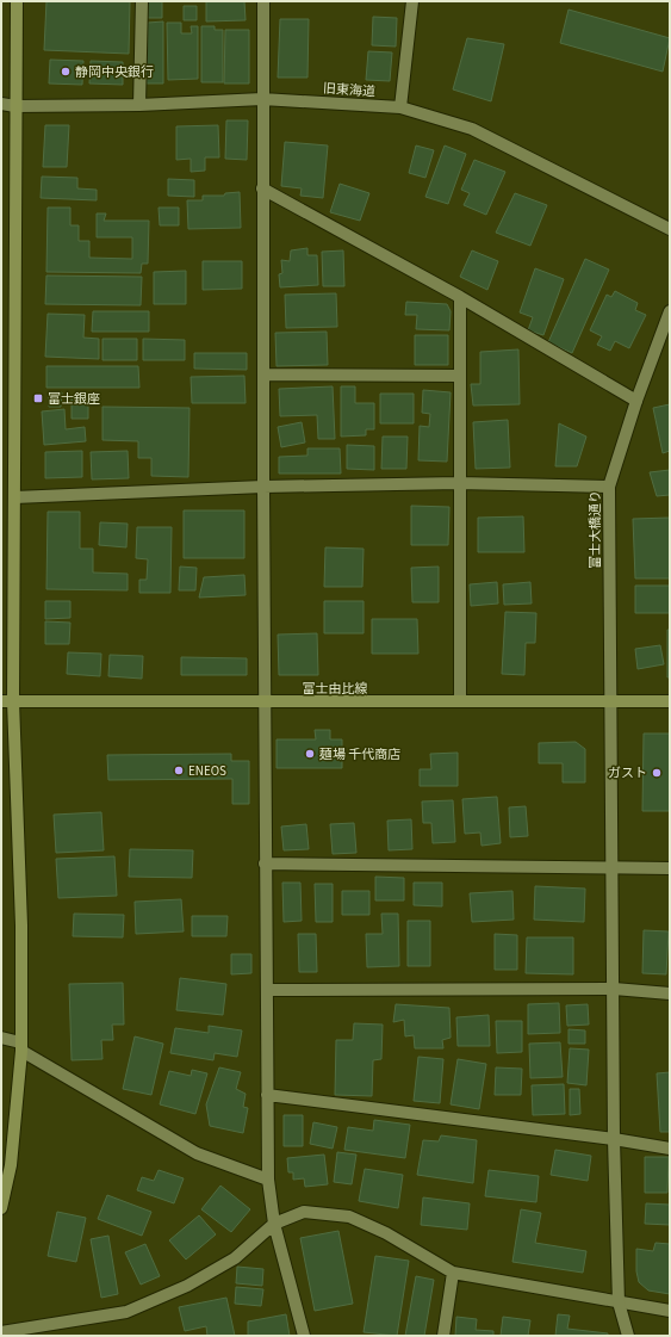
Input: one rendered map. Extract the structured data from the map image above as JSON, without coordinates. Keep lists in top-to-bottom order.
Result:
{
  "streets": {
    "main road": ["富士由比線"],
    "street": ["旧東海道", "富士大橋通り"]
  },
  "crossings": [
    ["富士大橋通り", "富士由比線"]
  ],
  "places": {
    "other": [
      "静岡中央銀行",
      "麺場 千代商店",
      "ENEOS",
      "ガスト"
    ],
    "transit": ["富士銀座"]
  }
}
